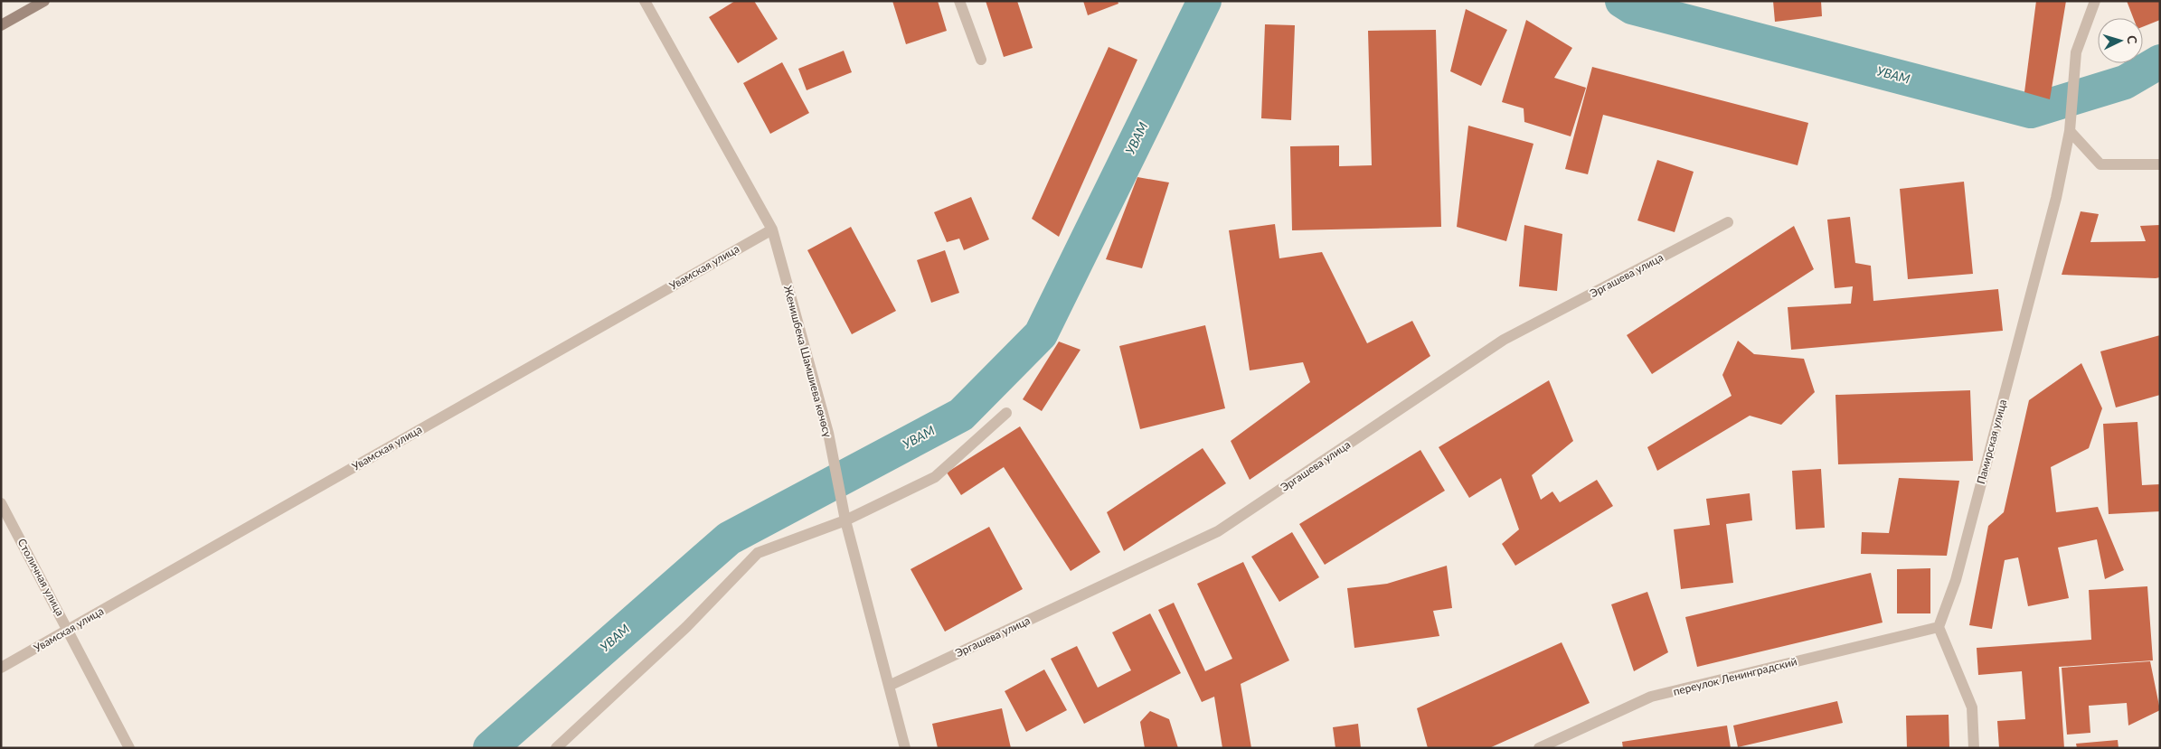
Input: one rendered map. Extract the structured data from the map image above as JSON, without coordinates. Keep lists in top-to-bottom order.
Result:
{
  "streets": {
    "street": [
      "Увамская улица",
      "Эргашева улица",
      "Женишбека Шамшиева көчөсү",
      "Памирская улица",
      "Столичная улица",
      "переулок Ленинградский"
    ]
  },
  "crossings": [
    ["Увамская улица", "Женишбека Шамшиева көчөсү"],
    ["Увамская улица", "Столичная улица"],
    ["Эргашева улица", "Женишбека Шамшиева көчөсү"],
    ["Памирская улица", "переулок Ленинградский"]
  ],
  "water": ["УВАМ"],
  "north": "right"
}
